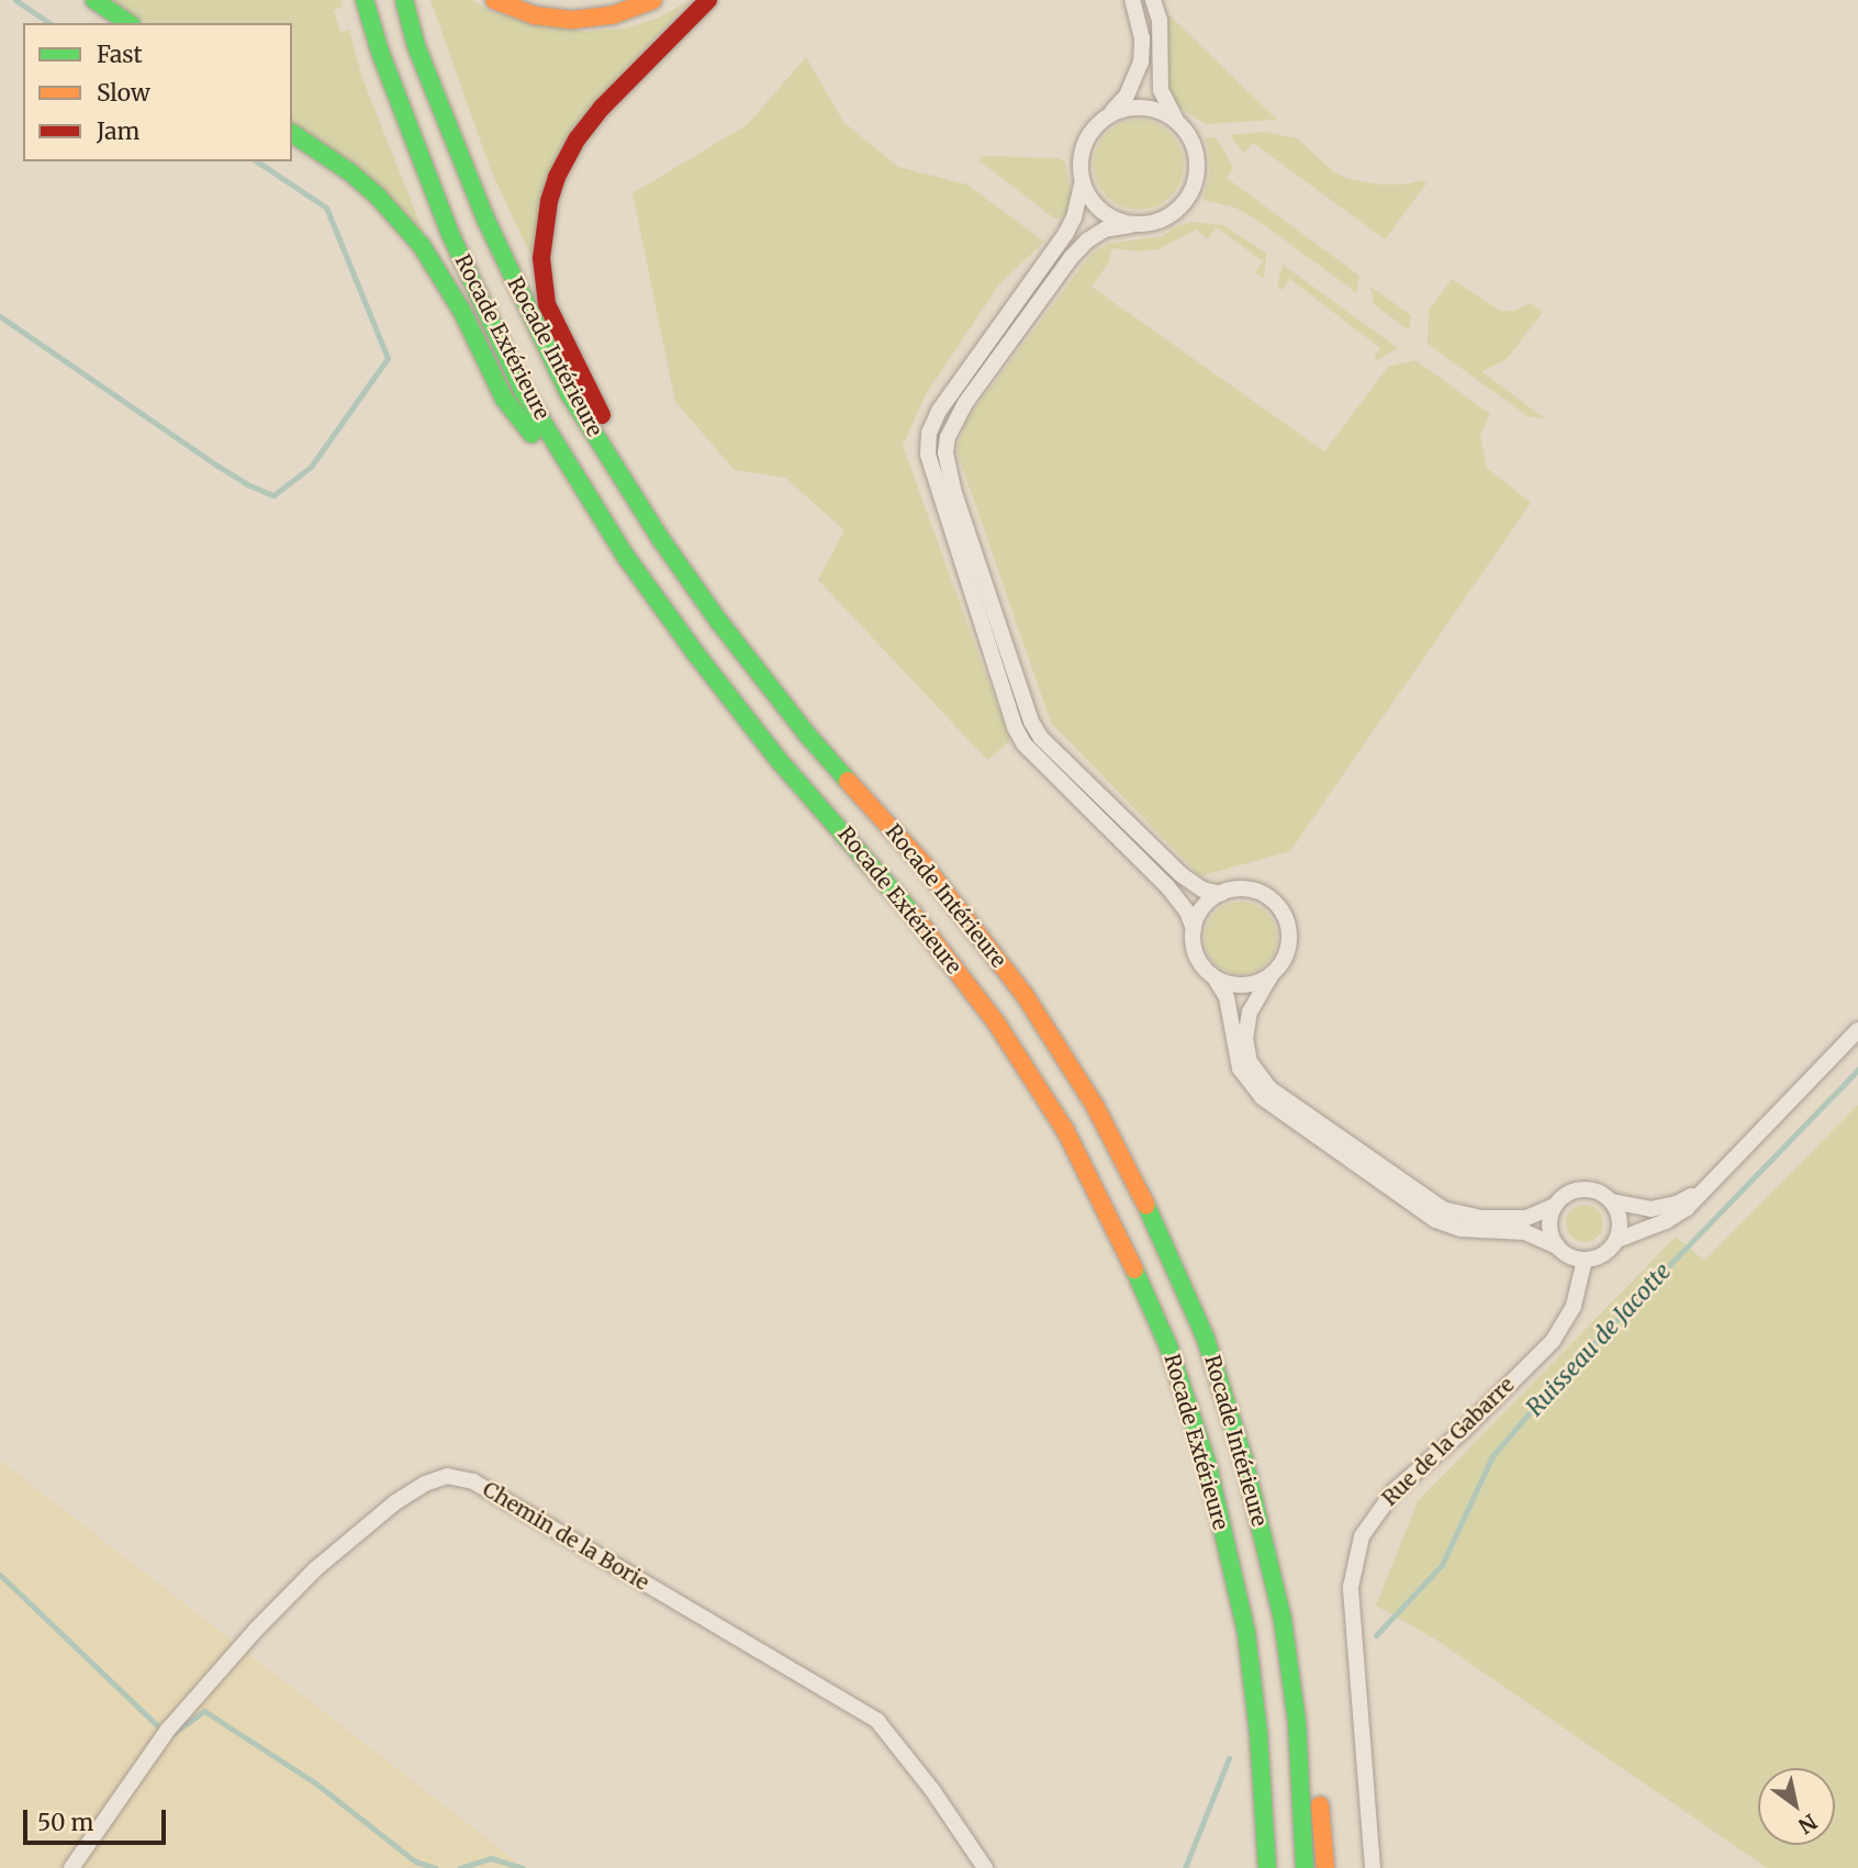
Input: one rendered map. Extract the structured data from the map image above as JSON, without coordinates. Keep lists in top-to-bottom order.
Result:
{
  "streets": {
    "highway": ["Rocade Extérieure", "Rocade Intérieure"],
    "street": ["Rue de la Gabarre", "Chemin de la Borie"]
  },
  "water": ["Ruisseau de Jacotte"],
  "legend": ["Fast", "Slow", "Jam"],
  "scale_bar": "50 m",
  "north": "bottom right"
}
